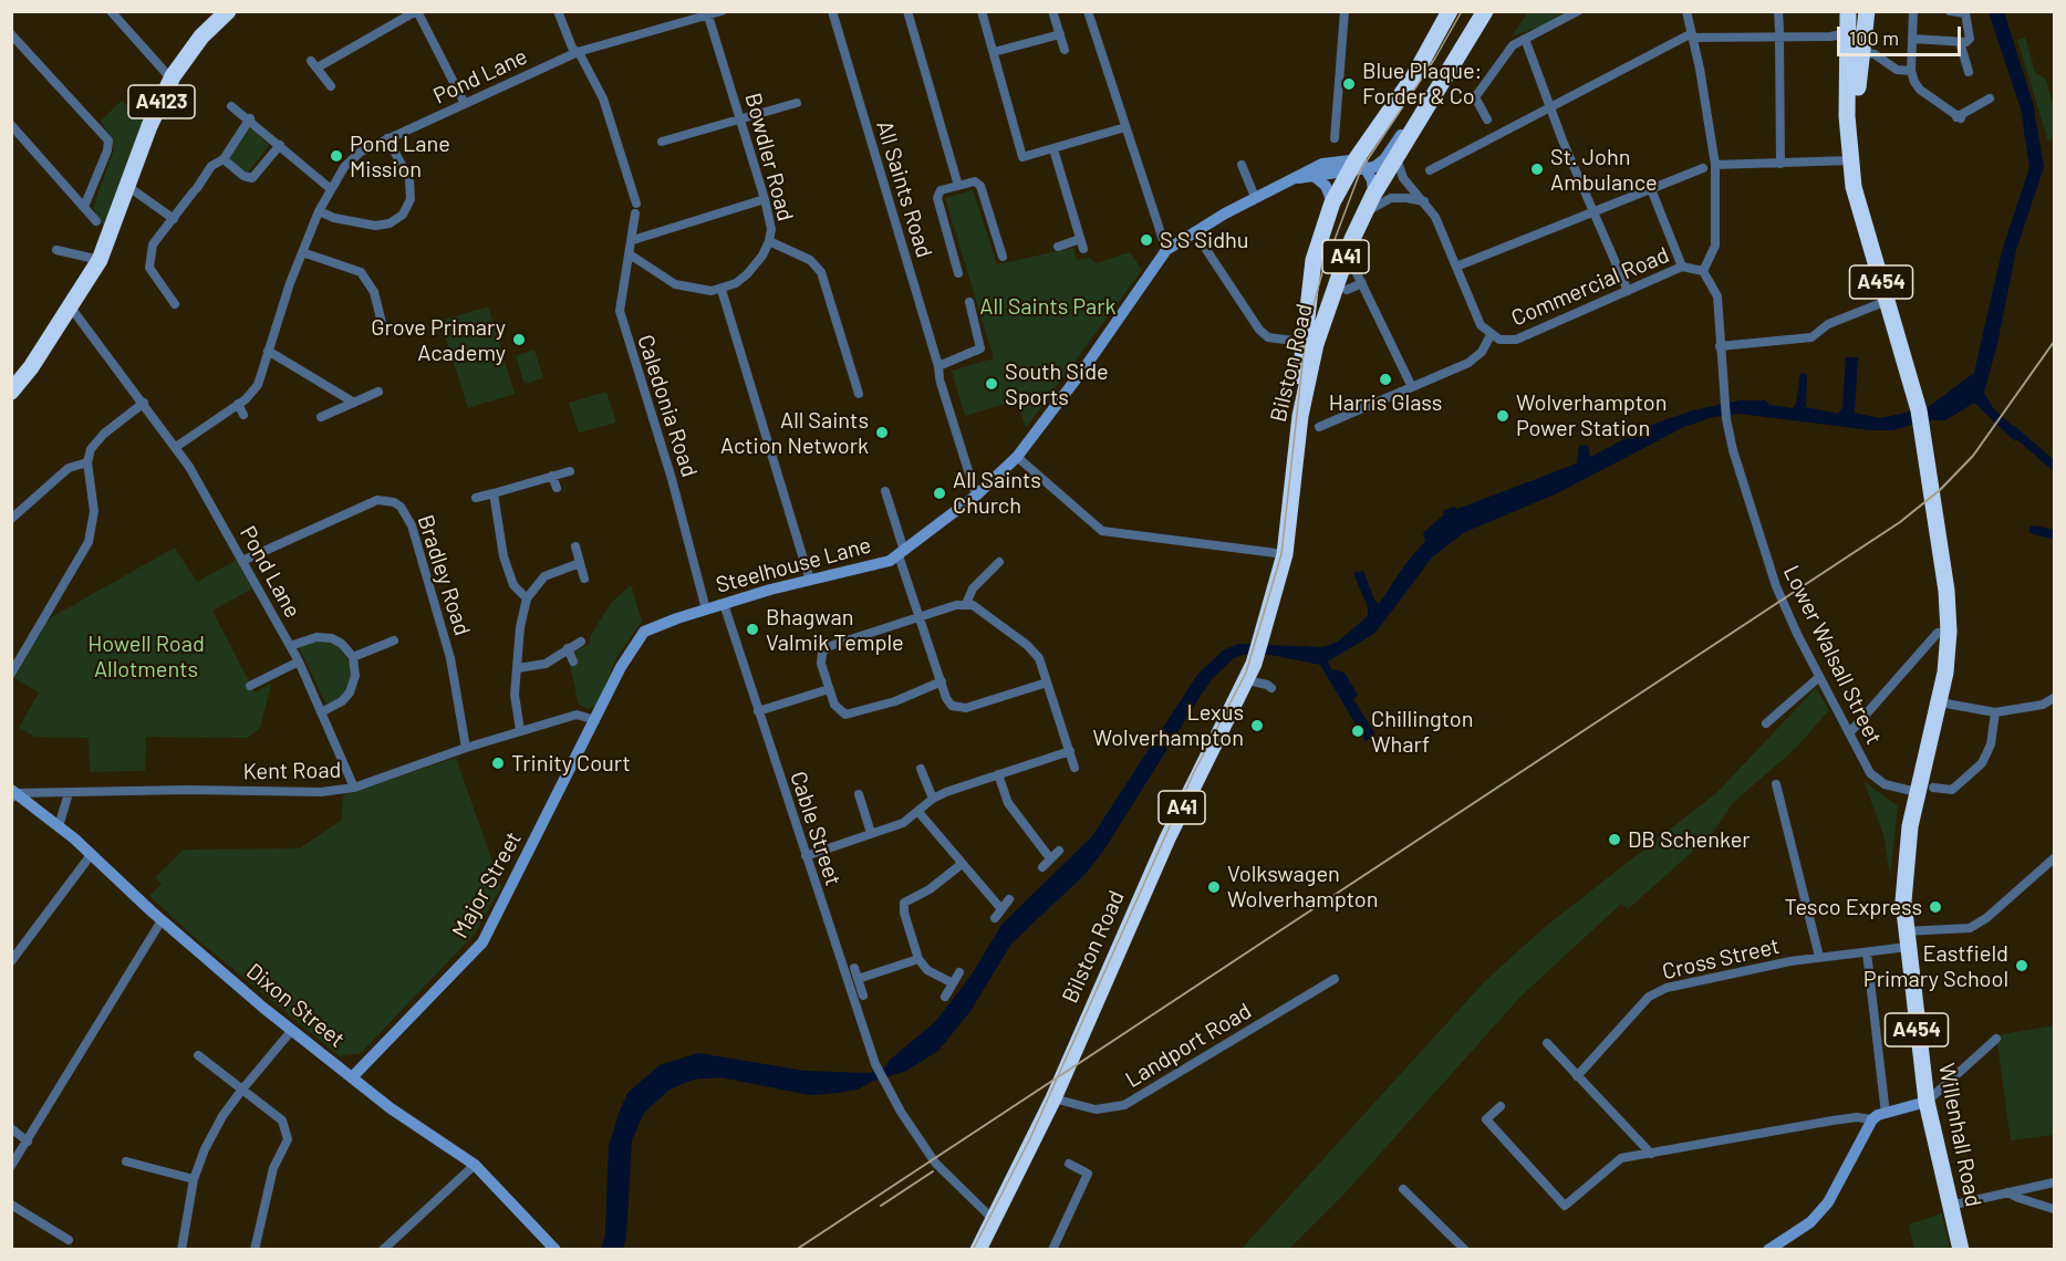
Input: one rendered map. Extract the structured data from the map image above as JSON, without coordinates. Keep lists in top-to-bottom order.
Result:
{
  "streets": {
    "highway": [
      "A4123",
      "A41",
      "A454",
      "Bilston Road",
      "Willenhall Road"
    ],
    "street": [
      "Pond Lane",
      "Bowdler Road",
      "All Saints Road",
      "Commercial Road",
      "Caledonia Road",
      "Steelhouse Lane",
      "Bradley Road",
      "Lower Walsall Street",
      "Kent Road",
      "Cable Street",
      "Major Street",
      "Cross Street",
      "Dixon Street",
      "Landport Road"
    ]
  },
  "crossings": [
    ["Pond Lane", "Bowdler Road"],
    ["Pond Lane", "Caledonia Road"],
    ["Pond Lane", "Bradley Road"],
    ["Pond Lane", "Kent Road"],
    ["All Saints Road", "Steelhouse Lane"],
    ["A454", "Lower Walsall Street"],
    ["A454", "Willenhall Road"],
    ["Commercial Road", "Lower Walsall Street"],
    ["Bilston Road", "Steelhouse Lane"],
    ["Bilston Road", "Cable Street"],
    ["Bilston Road", "Landport Road"],
    ["Caledonia Road", "Steelhouse Lane"],
    ["Steelhouse Lane", "Kent Road"],
    ["Steelhouse Lane", "Cable Street"],
    ["Steelhouse Lane", "Major Street"],
    ["Bradley Road", "Kent Road"],
    ["Lower Walsall Street", "Willenhall Road"],
    ["Kent Road", "Major Street"],
    ["Kent Road", "Dixon Street"],
    ["Major Street", "Dixon Street"],
    ["Cross Street", "Willenhall Road"]
  ],
  "parks": ["All Saints Park", "Howell Road Allotments"],
  "places": [
    "Blue Plaque: Forder & Co",
    "Pond Lane Mission",
    "St. John Ambulance",
    "S S Sidhu",
    "Grove Primary Academy",
    "Harris Glass",
    "South Side Sports",
    "Wolverhampton Power Station",
    "All Saints Action Network",
    "All Saints Church",
    "Bhagwan Valmik Temple",
    "Lexus Wolverhampton",
    "Chillington Wharf",
    "Trinity Court",
    "DB Schenker",
    "Volkswagen Wolverhampton",
    "Tesco Express",
    "Eastfield Primary School"
  ],
  "scale_bar": "100 m"
}
